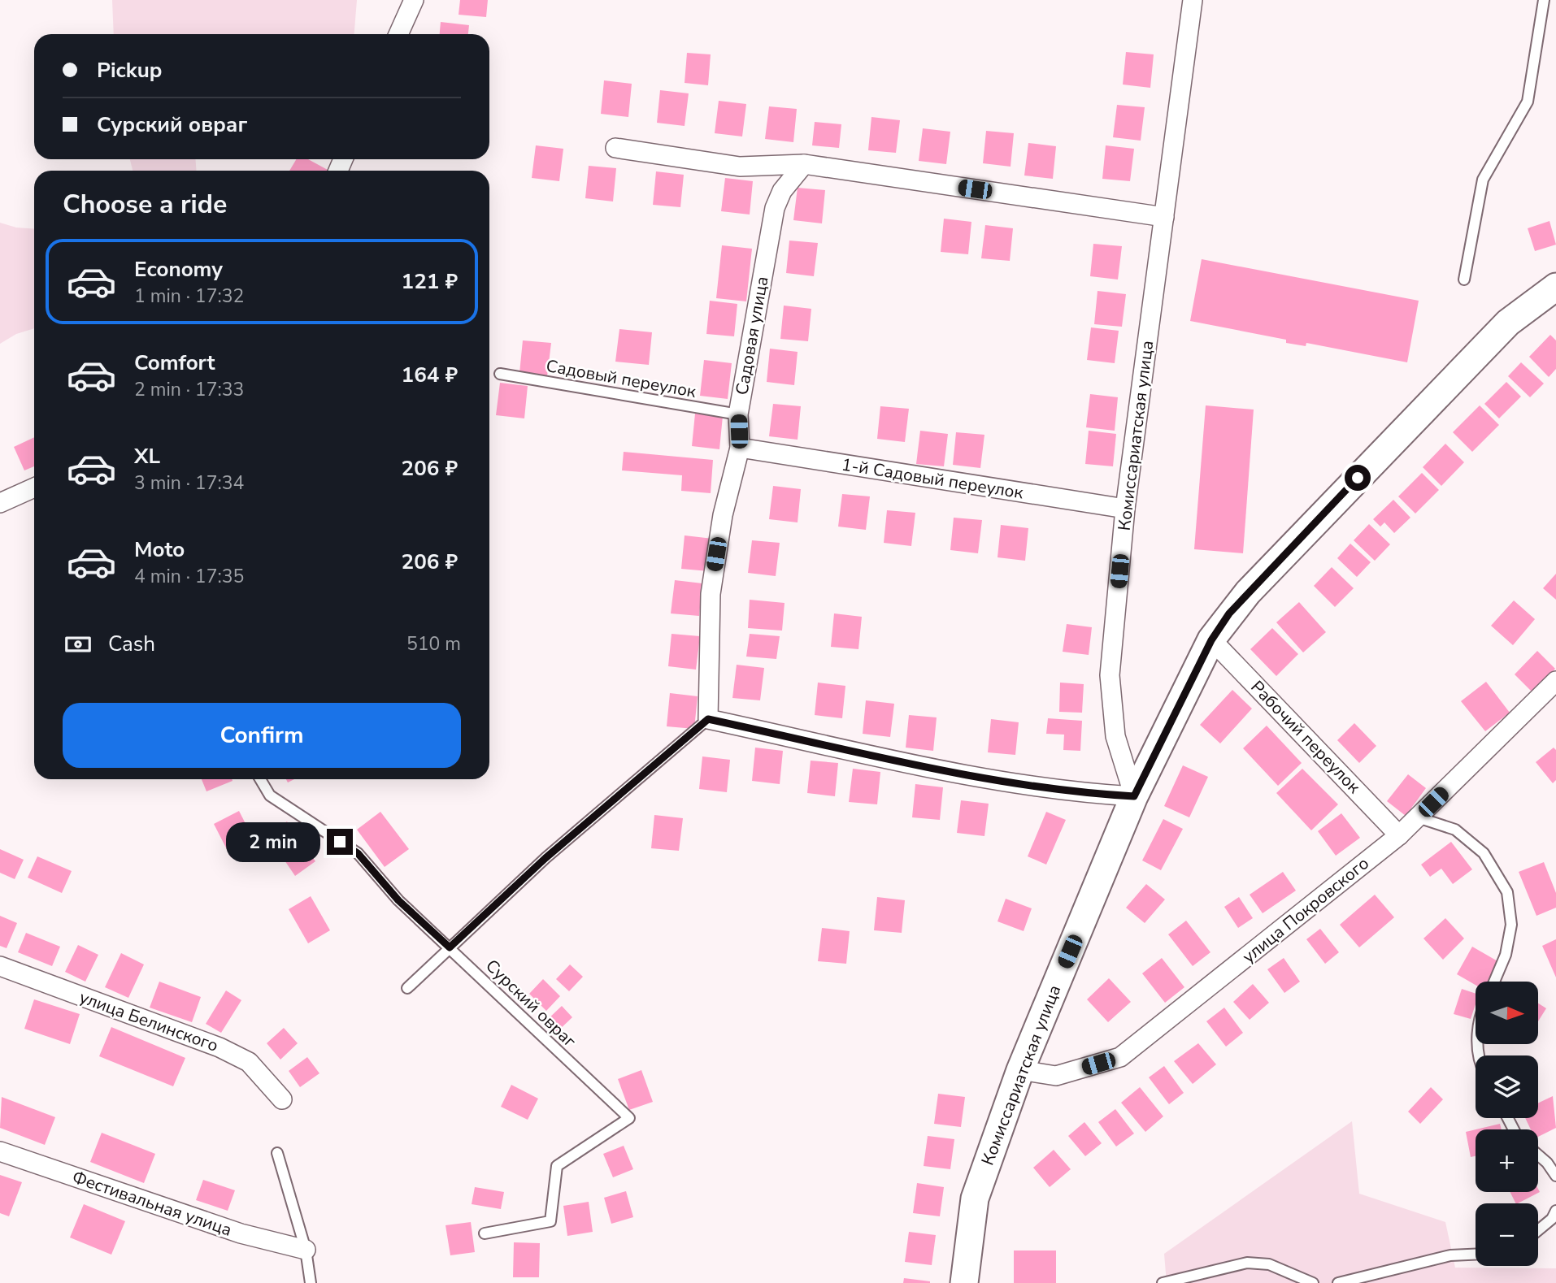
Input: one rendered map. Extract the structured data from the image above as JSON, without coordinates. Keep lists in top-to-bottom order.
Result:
{
  "streets": {
    "main road": ["Комиссариатская улица"],
    "street": [
      "Садовая улица",
      "1-й Садовый переулок",
      "Рабочий переулок",
      "улица Покровского",
      "улица Белинского",
      "Фестивальная улица"
    ],
    "lane": ["Садовый переулок", "Сурский овраг"]
  },
  "crossings": [
    ["Садовая улица", "Садовый переулок"],
    ["Садовая улица", "1-й Садовый переулок"],
    ["Комиссариатская улица", "1-й Садовый переулок"],
    ["Комиссариатская улица", "улица Покровского"],
    ["Рабочий переулок", "улица Покровского"]
  ],
  "north": "right",
  "page": {
    "banner": ["Pickup", "Сурский овраг"],
    "heading": "Choose a ride",
    "list": [
      {
        "name": "Economy",
        "note": "1 min · 17:32",
        "value": "121 ₽"
      },
      {
        "name": "Comfort",
        "note": "2 min · 17:33",
        "value": "164 ₽"
      },
      {
        "name": "XL",
        "note": "3 min · 17:34",
        "value": "206 ₽"
      },
      {
        "name": "Moto",
        "note": "4 min · 17:35",
        "value": "206 ₽"
      }
    ],
    "pay": ["Cash", "510 m"],
    "buttons": "Confirm",
    "bubble": "2 min",
    "map_buttons": ["+", "−"]
  }
}
